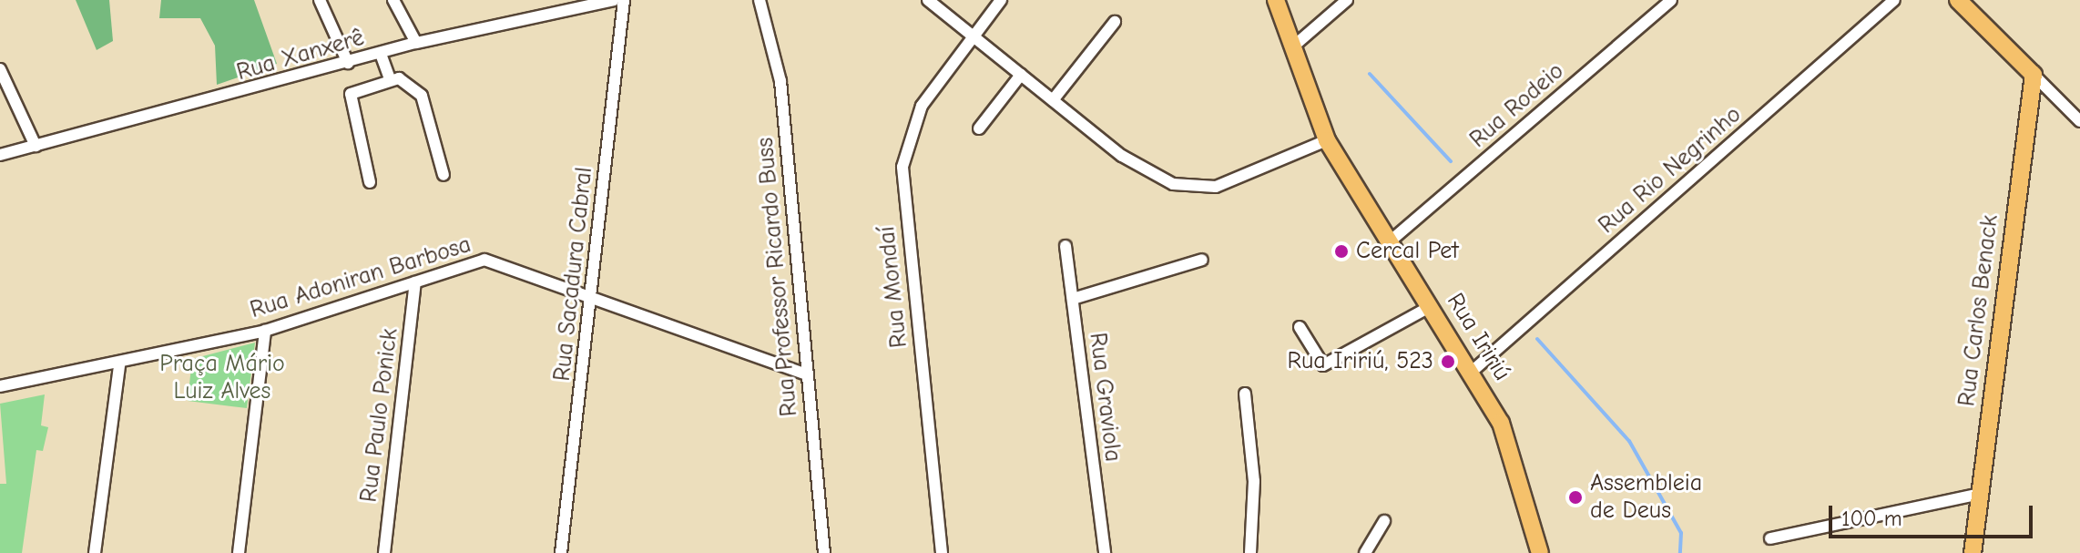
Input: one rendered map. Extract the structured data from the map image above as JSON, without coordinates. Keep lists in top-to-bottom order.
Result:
{
  "streets": {
    "main road": ["Rua Carlos Benack", "Rua Iririú"],
    "street": [
      "Rua Xanxerê",
      "Rua Rodeio",
      "Rua Rio Negrinho",
      "Rua Sacadura Cabral",
      "Rua Professor Ricardo Buss",
      "Rua Adoniran Barbosa",
      "Rua Mondaí",
      "Rua Graviola",
      "Rua Paulo Ponick"
    ]
  },
  "crossings": [
    ["Rua Rodeio", "Rua Iririú"],
    ["Rua Rio Negrinho", "Rua Iririú"],
    ["Rua Sacadura Cabral", "Rua Adoniran Barbosa"],
    ["Rua Professor Ricardo Buss", "Rua Adoniran Barbosa"],
    ["Rua Adoniran Barbosa", "Rua Paulo Ponick"]
  ],
  "parks": ["Praça Mário Luiz Alves"],
  "places": ["Cercal Pet", "Rua Iririú, 523", "Assembleia de Deus"],
  "scale_bar": "100 m"
}
